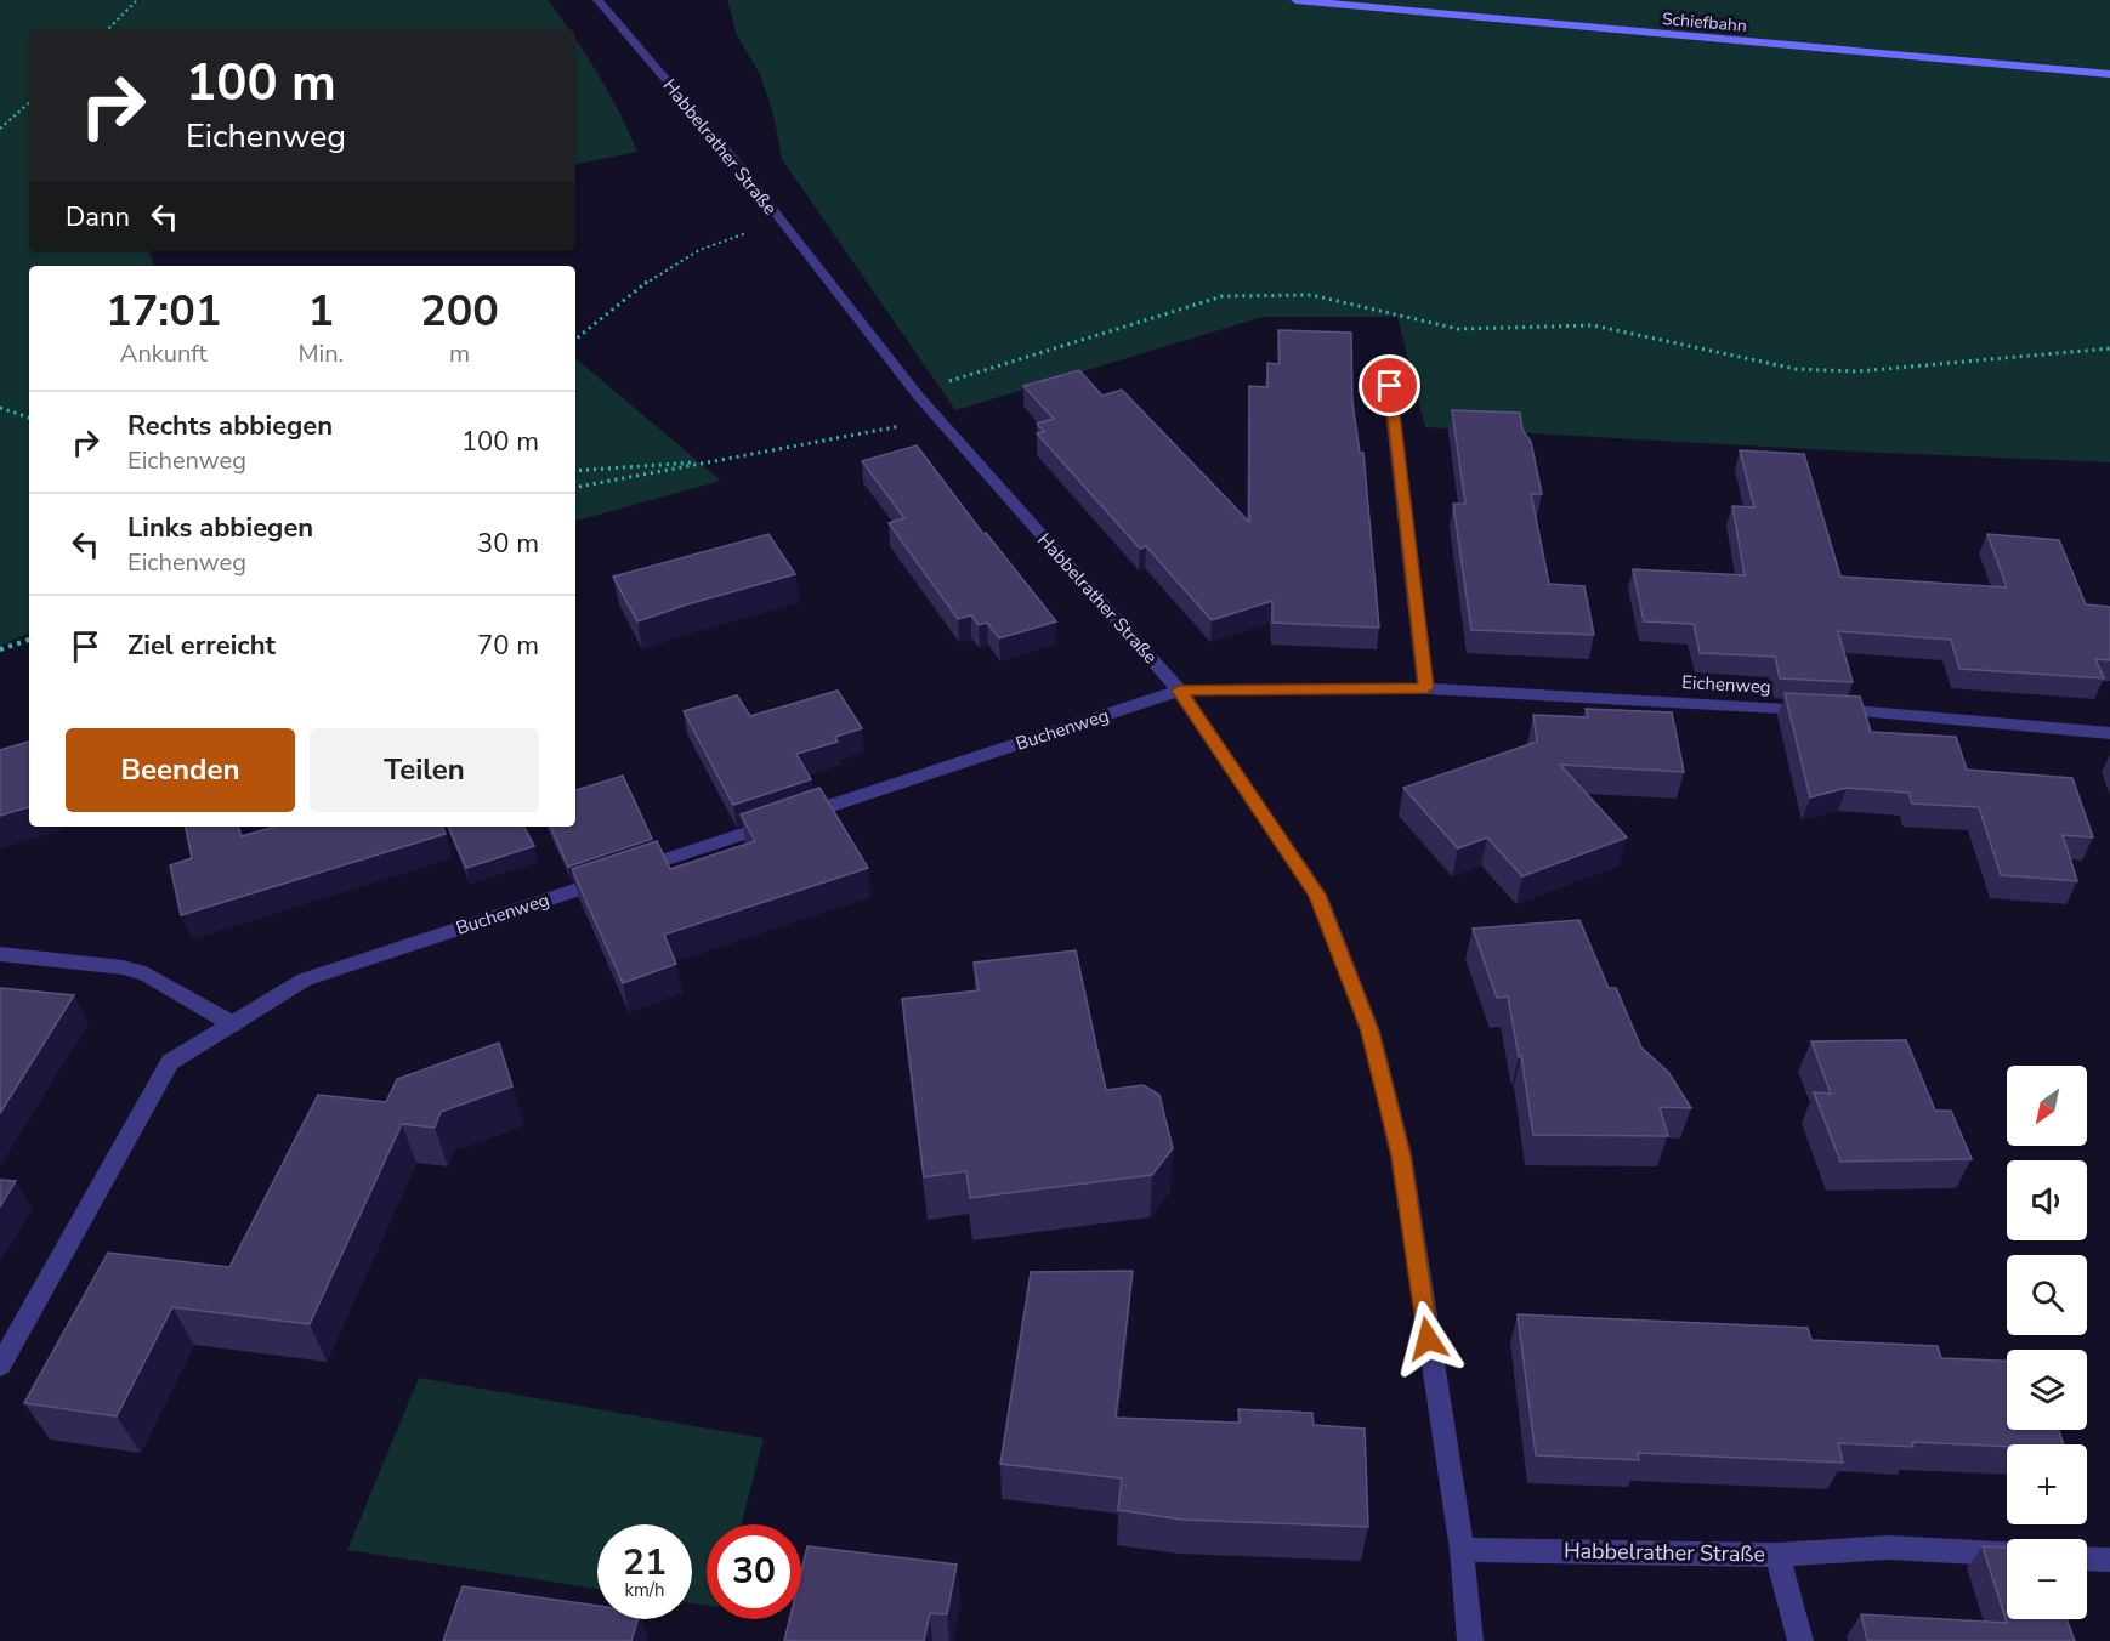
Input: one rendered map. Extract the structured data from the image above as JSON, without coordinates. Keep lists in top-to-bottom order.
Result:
{
  "streets": {
    "main road": ["Schiefbahn"],
    "street": ["Habbelrather Straße", "Eichenweg", "Buchenweg"]
  },
  "crossings": [
    ["Habbelrather Straße", "Eichenweg"],
    ["Habbelrather Straße", "Buchenweg"],
    ["Eichenweg", "Buchenweg"]
  ],
  "north": "bottom left",
  "page": {
    "turn": ["100 m", "Eichenweg"],
    "then": "Dann",
    "eta": [
      "17:01",
      "Ankunft",
      "1",
      "Min.",
      "200",
      "m"
    ],
    "list": [
      {
        "name": "Rechts abbiegen",
        "note": "Eichenweg",
        "value": "100 m"
      },
      {
        "name": "Links abbiegen",
        "note": "Eichenweg",
        "value": "30 m"
      },
      {
        "name": "Ziel erreicht",
        "value": "70 m"
      }
    ],
    "buttons": ["Beenden", "Teilen"],
    "map_buttons": ["+", "−"],
    "speed": "21 km/h",
    "limit": "30"
  }
}
